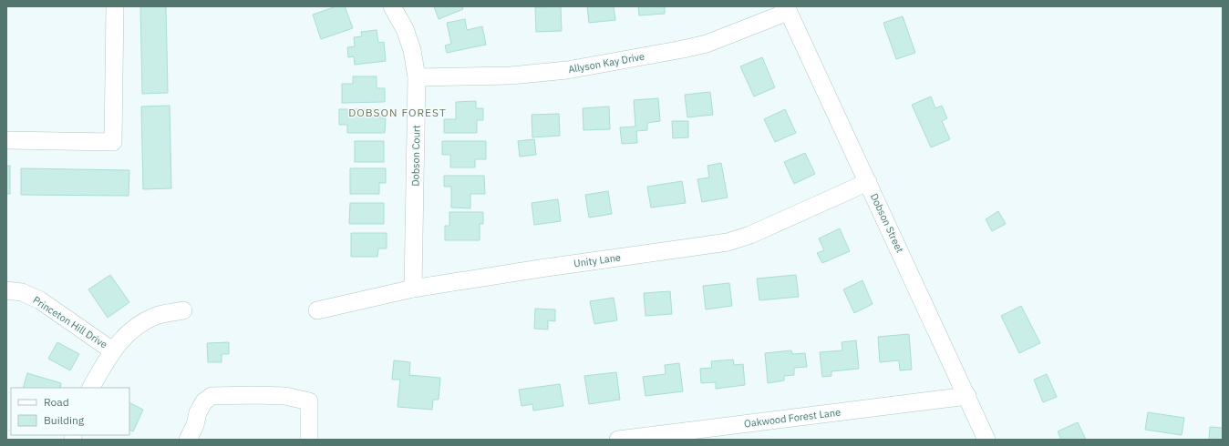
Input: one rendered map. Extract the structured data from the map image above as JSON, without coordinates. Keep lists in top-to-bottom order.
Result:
{
  "streets": {
    "street": [
      "Allyson Kay Drive",
      "Dobson Court",
      "Dobson Street",
      "Unity Lane",
      "Princeton Hill Drive",
      "Oakwood Forest Lane"
    ]
  },
  "crossings": [
    ["Allyson Kay Drive", "Dobson Court"],
    ["Allyson Kay Drive", "Dobson Street"],
    ["Dobson Court", "Unity Lane"],
    ["Dobson Street", "Unity Lane"],
    ["Dobson Street", "Oakwood Forest Lane"]
  ],
  "districts": ["DOBSON FOREST"],
  "legend": ["Road", "Building"]
}
